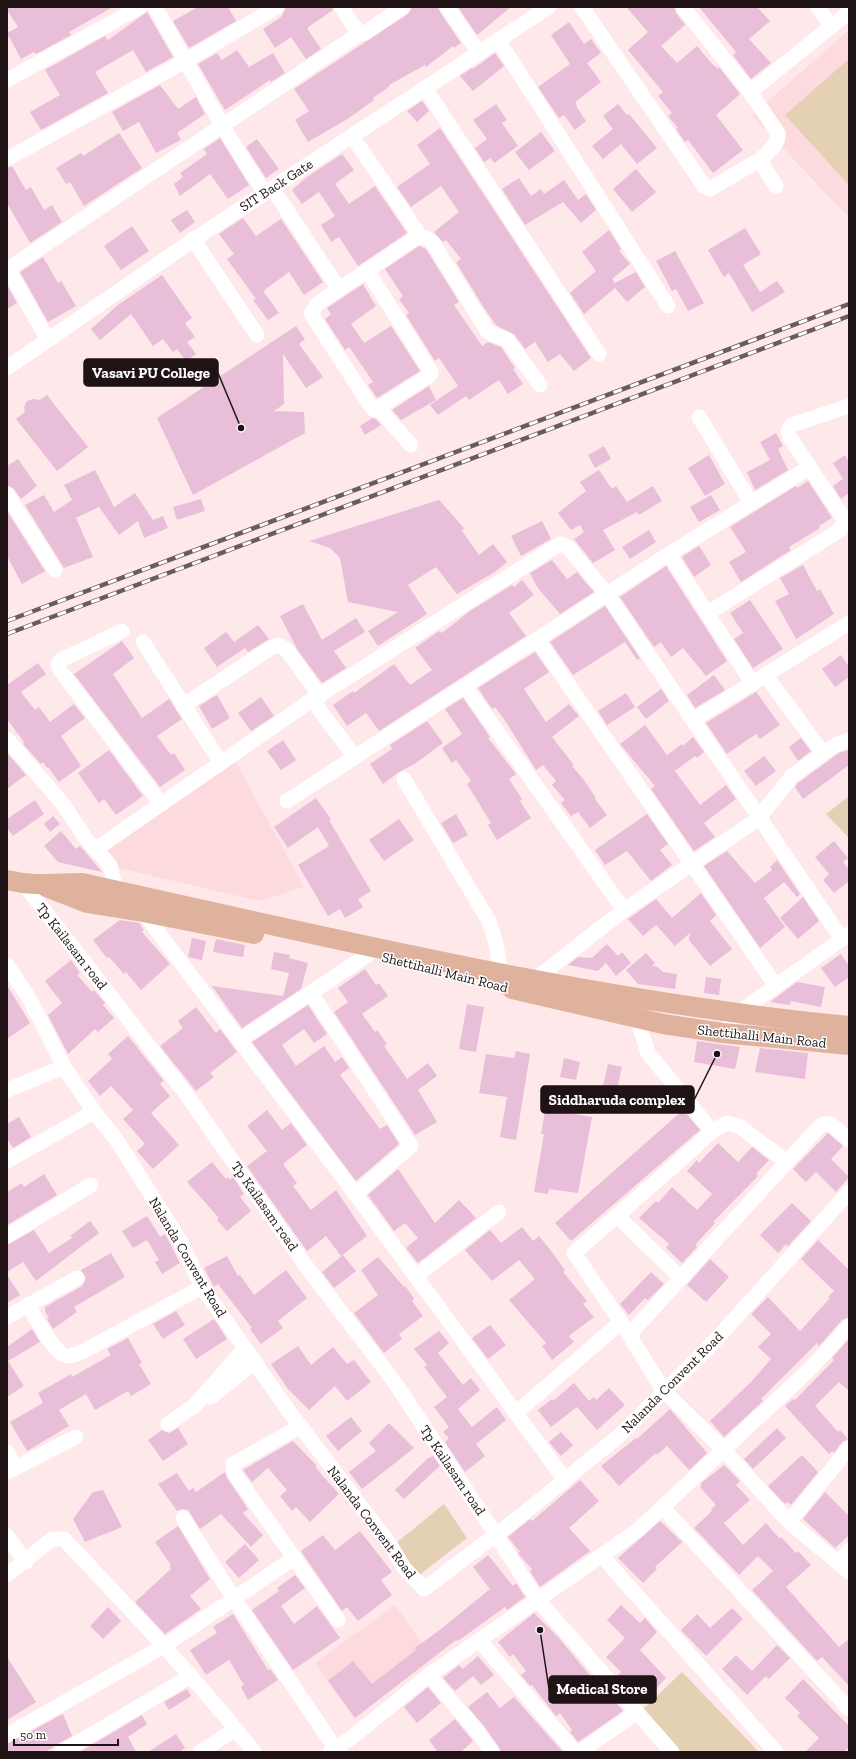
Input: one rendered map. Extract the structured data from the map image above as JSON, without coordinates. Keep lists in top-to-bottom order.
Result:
{
  "streets": {
    "main road": ["Shettihalli Main Road"],
    "street": ["SIT Back Gate", "Tp Kailasam road", "Nalanda Convent Road"]
  },
  "crossings": [
    ["Tp Kailasam road", "Shettihalli Main Road"],
    ["Tp Kailasam road", "Nalanda Convent Road"]
  ],
  "places": ["Vasavi PU College", "Siddharuda complex", "Medical Store"],
  "scale_bar": "50 m"
}
